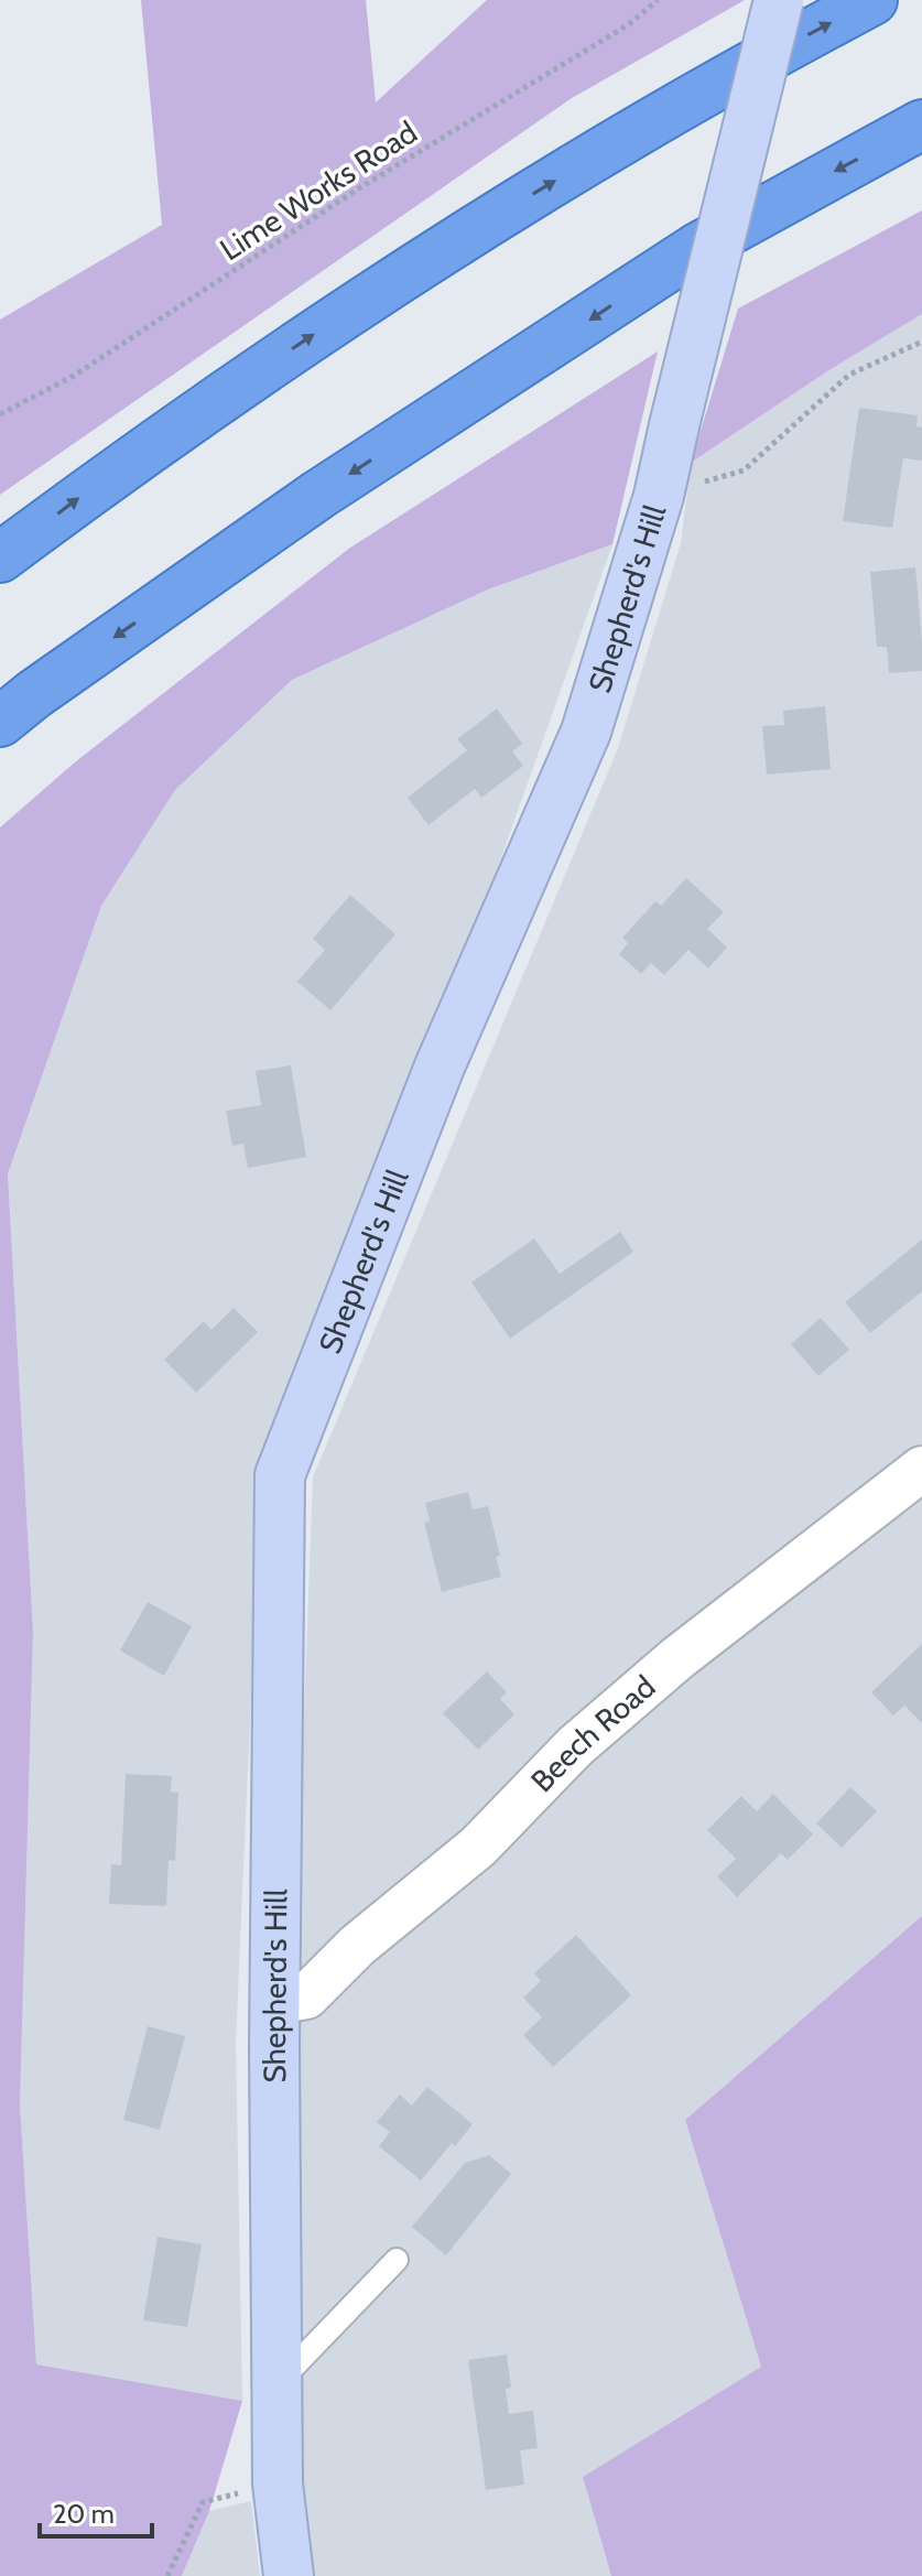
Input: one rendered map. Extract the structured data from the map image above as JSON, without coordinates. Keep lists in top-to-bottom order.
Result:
{
  "streets": {
    "main road": ["Shepherd's Hill"],
    "street": ["Beech Road"],
    "path": ["Lime Works Road"]
  },
  "crossings": [
    ["Shepherd's Hill", "Beech Road"]
  ],
  "scale_bar": "20 m"
}
